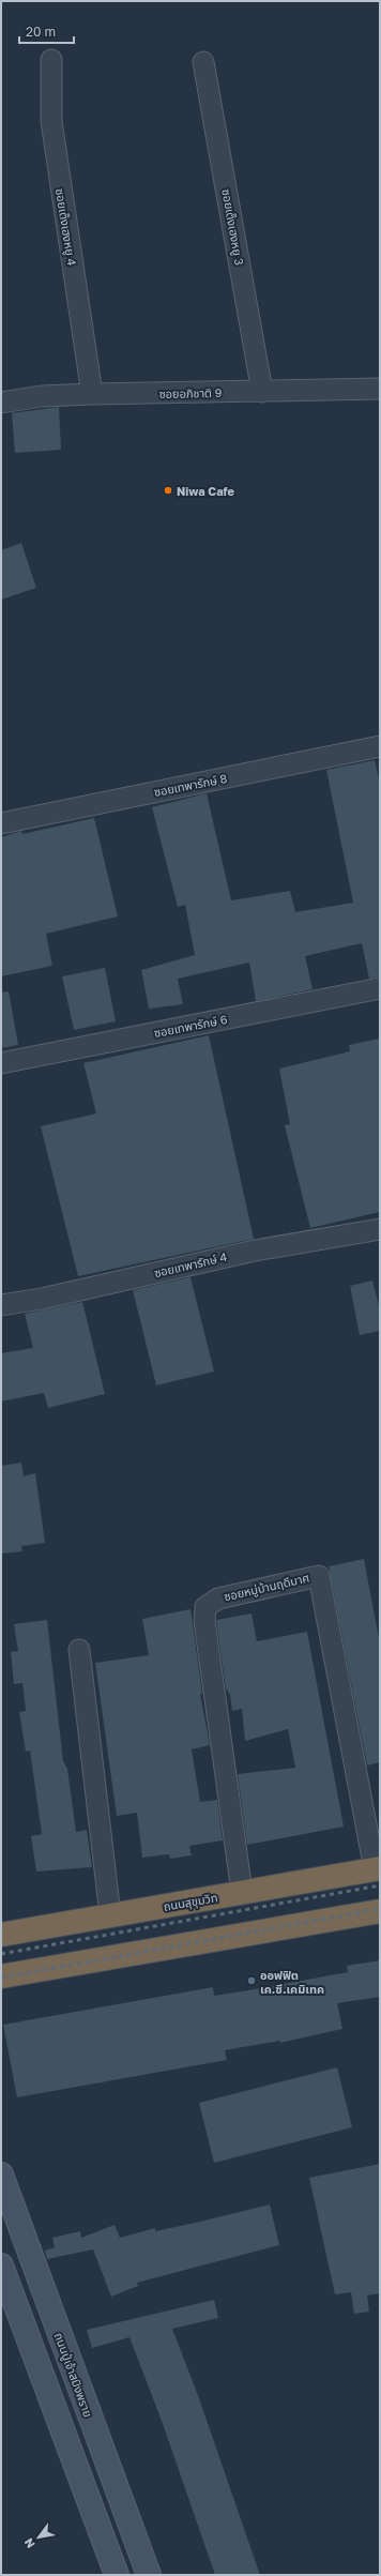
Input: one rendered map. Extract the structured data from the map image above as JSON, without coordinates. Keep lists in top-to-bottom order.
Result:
{
  "streets": {
    "highway": ["ถนนสุขุมวิท"],
    "main road": ["ถนนปู่เจ้าสมิงพราย"],
    "street": [
      "ซอยเต็งเฮงหยู 4",
      "ซอยเต็งเฮงหยู 3",
      "ซอยอภิชาติ 9",
      "ซอยเทพารักษ์ 8",
      "ซอยเทพารักษ์ 6",
      "ซอยเทพารักษ์ 4",
      "ซอยหมู่บ้านฤดีมาศ"
    ]
  },
  "crossings": [
    ["ซอยเต็งเฮงหยู 4", "ซอยอภิชาติ 9"],
    ["ซอยเต็งเฮงหยู 3", "ซอยอภิชาติ 9"],
    ["ซอยหมู่บ้านฤดีมาศ", "ถนนสุขุมวิท"]
  ],
  "places": ["Niwa Cafe", "ออฟฟิต เค.ซี.เคมิเทค"],
  "scale_bar": "20 m",
  "north": "bottom left"
}
